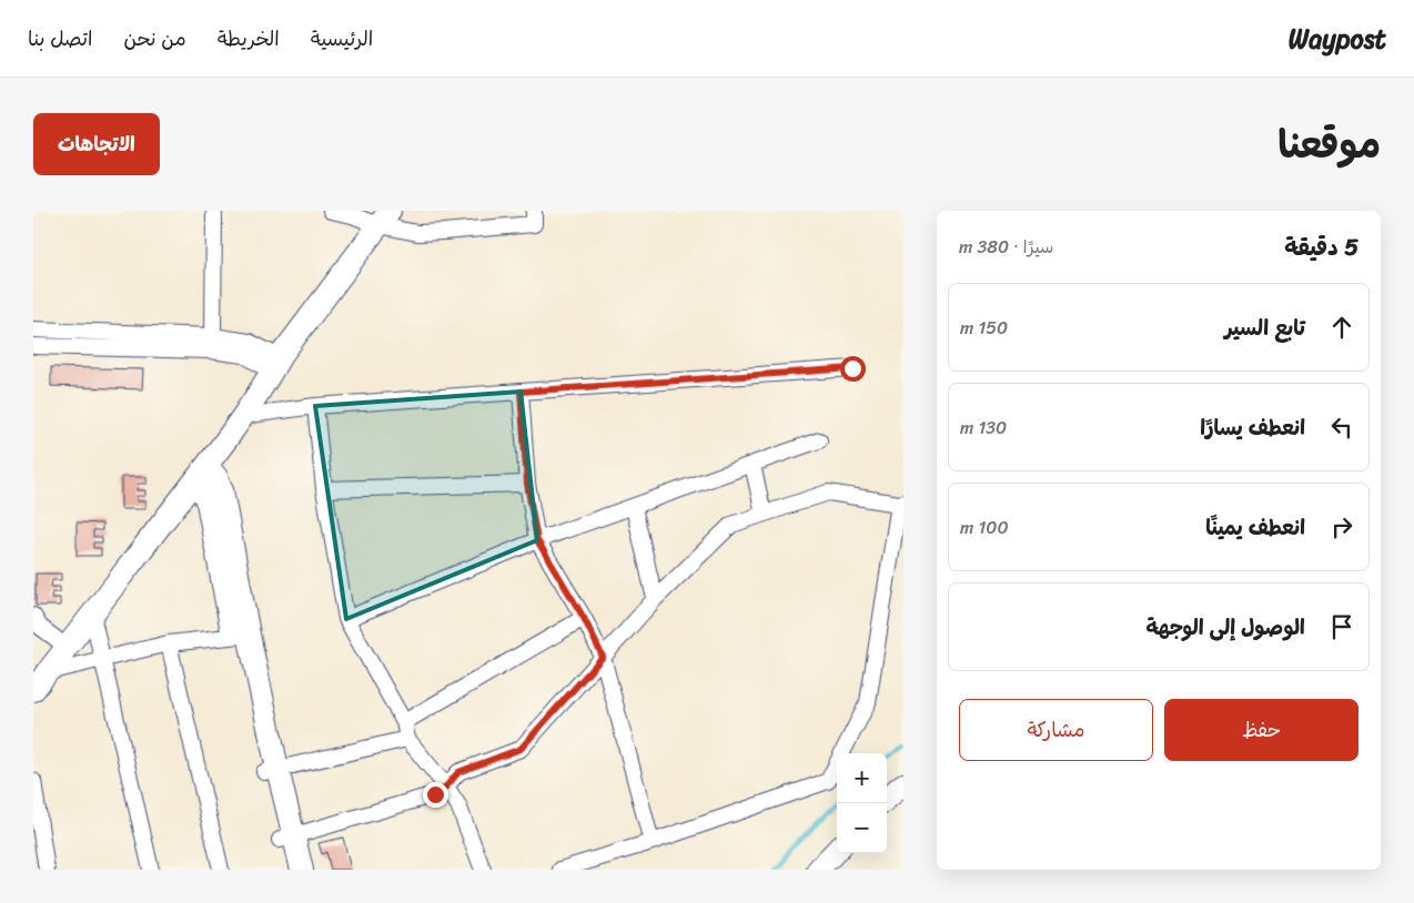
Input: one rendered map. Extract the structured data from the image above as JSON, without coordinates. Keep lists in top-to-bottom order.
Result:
{
  "page": {
    "header": "Waypost",
    "nav": [
      "الرئيسية",
      "الخريطة",
      "من نحن",
      "اتصل بنا"
    ],
    "title": "موقعنا",
    "buttons": [
      "الاتجاهات",
      ["حفظ", "مشاركة"]
    ],
    "heading": ["5 دقيقة", "سيرًا · 380 m"],
    "list": [
      ["تابع السير", "150 m"],
      ["انعطف يسارًا", "130 m"],
      ["انعطف يمينًا", "100 m"],
      "الوصول إلى الوجهة"
    ],
    "map_buttons": ["+", "−"]
  }
}
